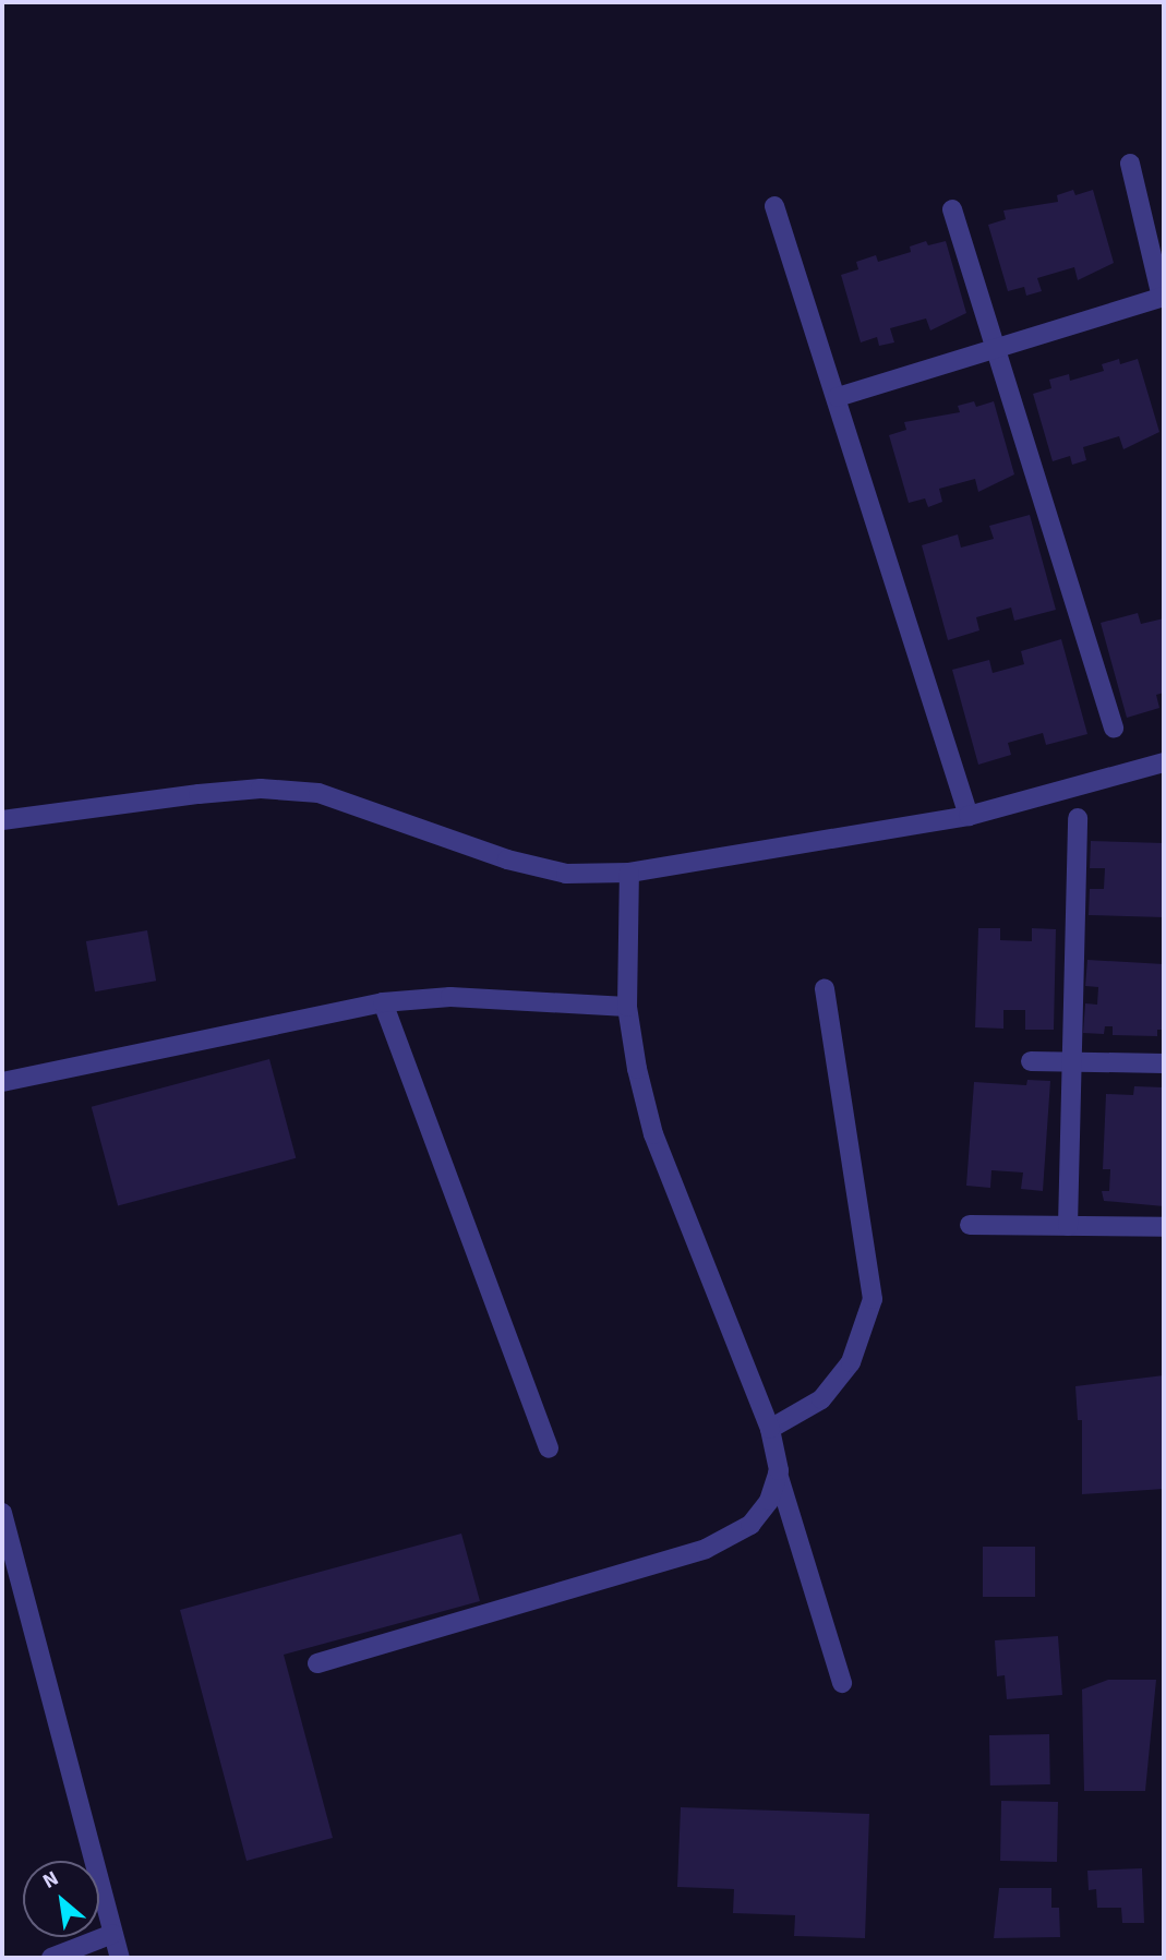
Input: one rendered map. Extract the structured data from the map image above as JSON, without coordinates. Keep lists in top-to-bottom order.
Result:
{
  "north": "top left"
}
